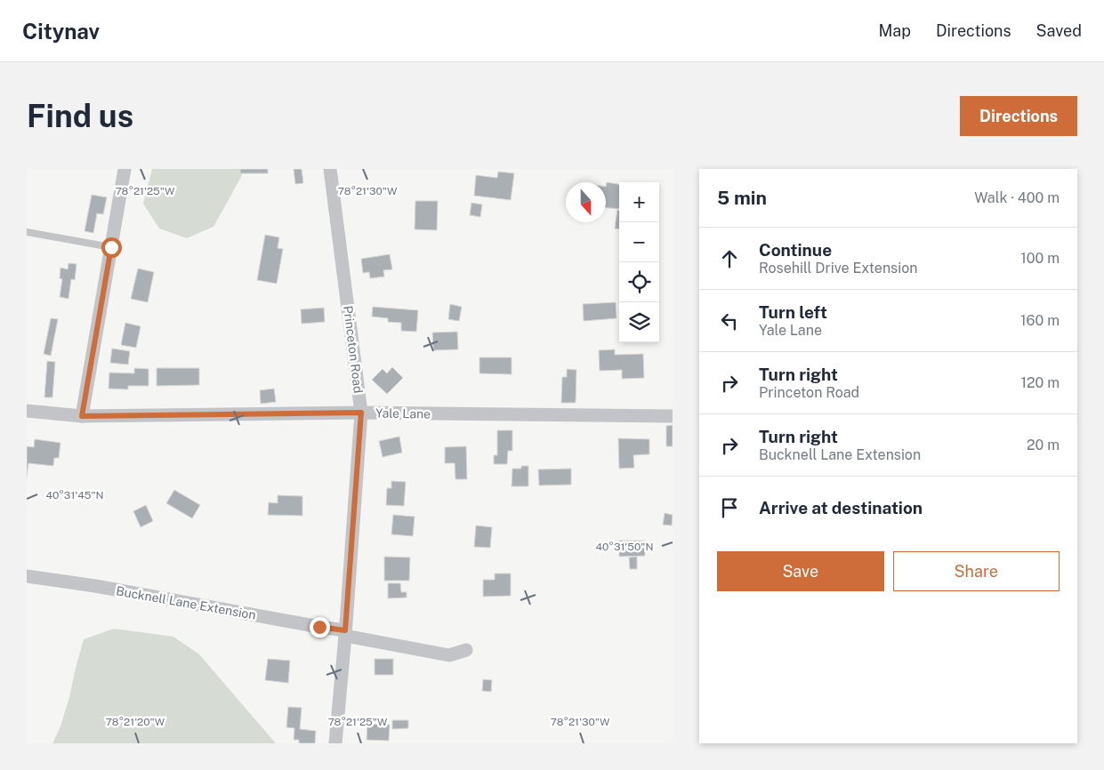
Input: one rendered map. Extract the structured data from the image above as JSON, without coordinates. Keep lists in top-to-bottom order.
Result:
{
  "streets": {
    "street": ["Princeton Road", "Yale Lane", "Bucknell Lane Extension"]
  },
  "crossings": [
    ["Princeton Road", "Yale Lane"],
    ["Princeton Road", "Bucknell Lane Extension"]
  ],
  "north": "bottom",
  "page": {
    "header": "Citynav",
    "nav": ["Map", "Directions", "Saved"],
    "buttons": [
      "Directions",
      ["Save", "Share"]
    ],
    "title": "Find us",
    "heading": ["5 min", "Walk · 400 m"],
    "map_buttons": ["+", "−"],
    "list": [
      ["Continue", "Rosehill Drive Extension", "100 m"],
      ["Turn left", "Yale Lane", "160 m"],
      ["Turn right", "Princeton Road", "120 m"],
      ["Turn right", "Bucknell Lane Extension", "20 m"],
      "Arrive at destination"
    ]
  },
  "coordinates": [
    "78°21'25\"W",
    "78°21'30\"W",
    "40°31'45\"N",
    "40°31'50\"N",
    "78°21'20\"W"
  ]
}
